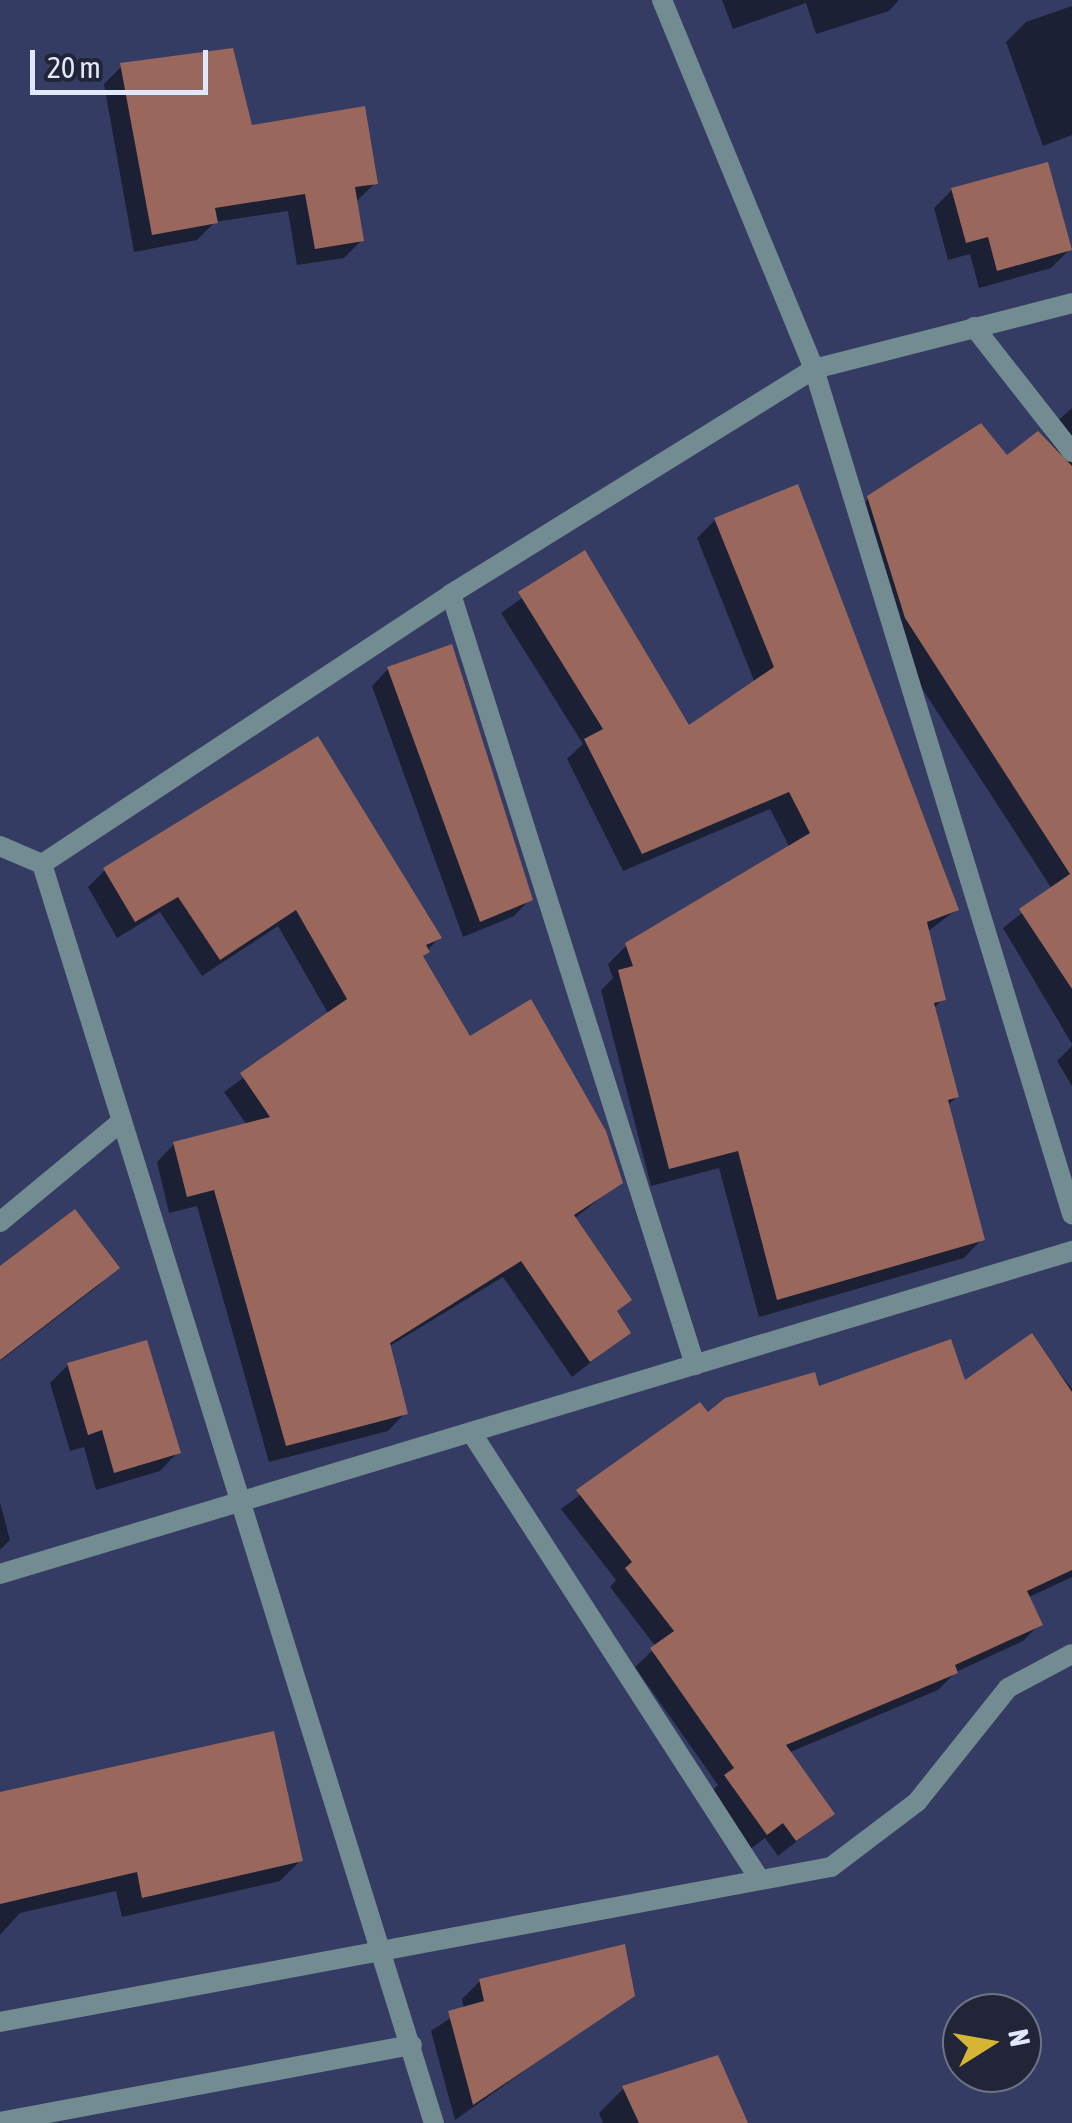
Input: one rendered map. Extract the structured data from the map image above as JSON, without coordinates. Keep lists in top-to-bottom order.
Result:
{
  "scale_bar": "20 m",
  "north": "right"
}
